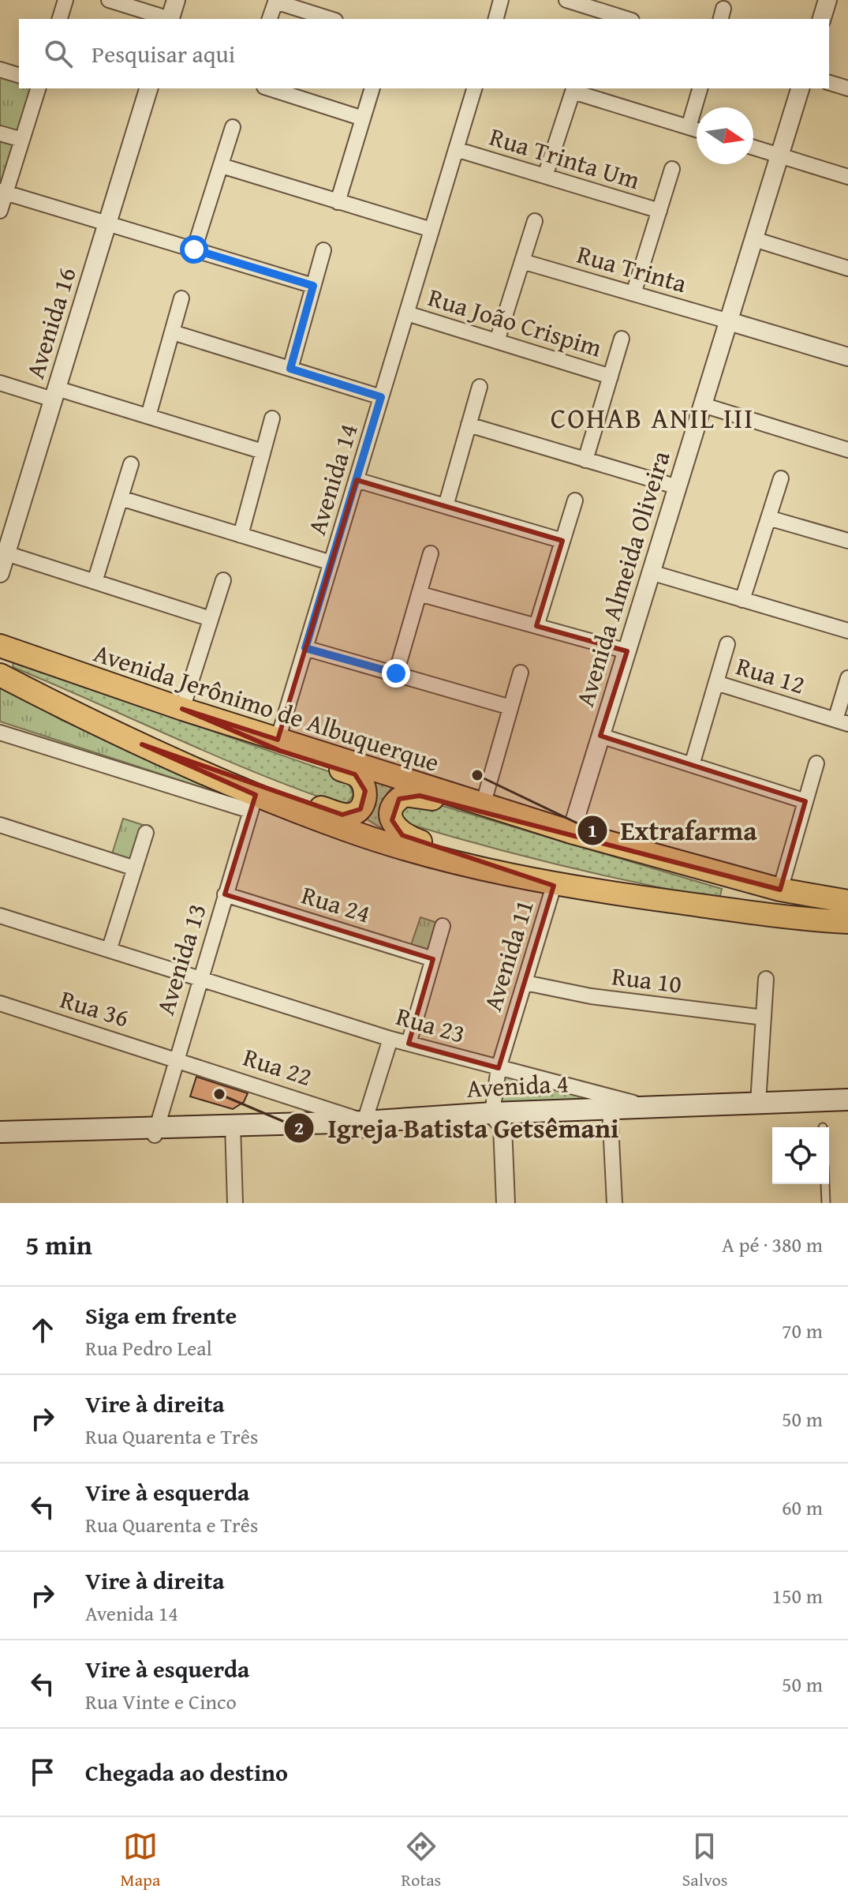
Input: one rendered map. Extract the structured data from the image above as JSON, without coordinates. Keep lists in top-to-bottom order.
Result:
{
  "streets": {
    "main road": ["Avenida Jerônimo de Albuquerque", "Avenida 4"],
    "street": [
      "Rua Trinta Um",
      "Rua Trinta",
      "Rua João Crispim",
      "Avenida 16",
      "Avenida 14",
      "Avenida Almeida Oliveira",
      "Rua 12",
      "Rua 24",
      "Avenida 11",
      "Avenida 13",
      "Rua 10",
      "Rua 36",
      "Rua 23",
      "Rua 22"
    ]
  },
  "crossings": [
    ["Rua Trinta Um", "Rua Trinta"],
    ["Rua Trinta Um", "Avenida 14"],
    ["Rua Trinta", "Avenida Almeida Oliveira"],
    ["Rua João Crispim", "Avenida 14"],
    ["Avenida 14", "Avenida Jerônimo de Albuquerque"],
    ["Avenida Almeida Oliveira", "Avenida Jerônimo de Albuquerque"],
    ["Rua 24", "Avenida 13"],
    ["Avenida 11", "Rua 10"],
    ["Avenida 11", "Rua 23"],
    ["Avenida 11", "Avenida 4"],
    ["Avenida 13", "Rua 36"],
    ["Avenida 13", "Rua 23"],
    ["Avenida 13", "Rua 22"],
    ["Avenida 13", "Avenida 4"],
    ["Rua 36", "Rua 22"],
    ["Rua 23", "Avenida 4"],
    ["Rua 22", "Avenida 4"]
  ],
  "districts": ["COHAB ANIL III"],
  "places": ["Extrafarma", "Igreja Batista Getsêmani"],
  "north": "right",
  "page": {
    "search": "Pesquisar aqui",
    "heading": ["5 min", "A pé · 380 m"],
    "list": [
      ["Siga em frente", "Rua Pedro Leal", "70 m"],
      ["Vire à direita", "Rua Quarenta e Três", "50 m"],
      ["Vire à esquerda", "Rua Quarenta e Três", "60 m"],
      ["Vire à direita", "Avenida 14", "150 m"],
      ["Vire à esquerda", "Rua Vinte e Cinco", "50 m"],
      "Chegada ao destino"
    ],
    "nav": ["Mapa", "Rotas", "Salvos"]
  }
}
